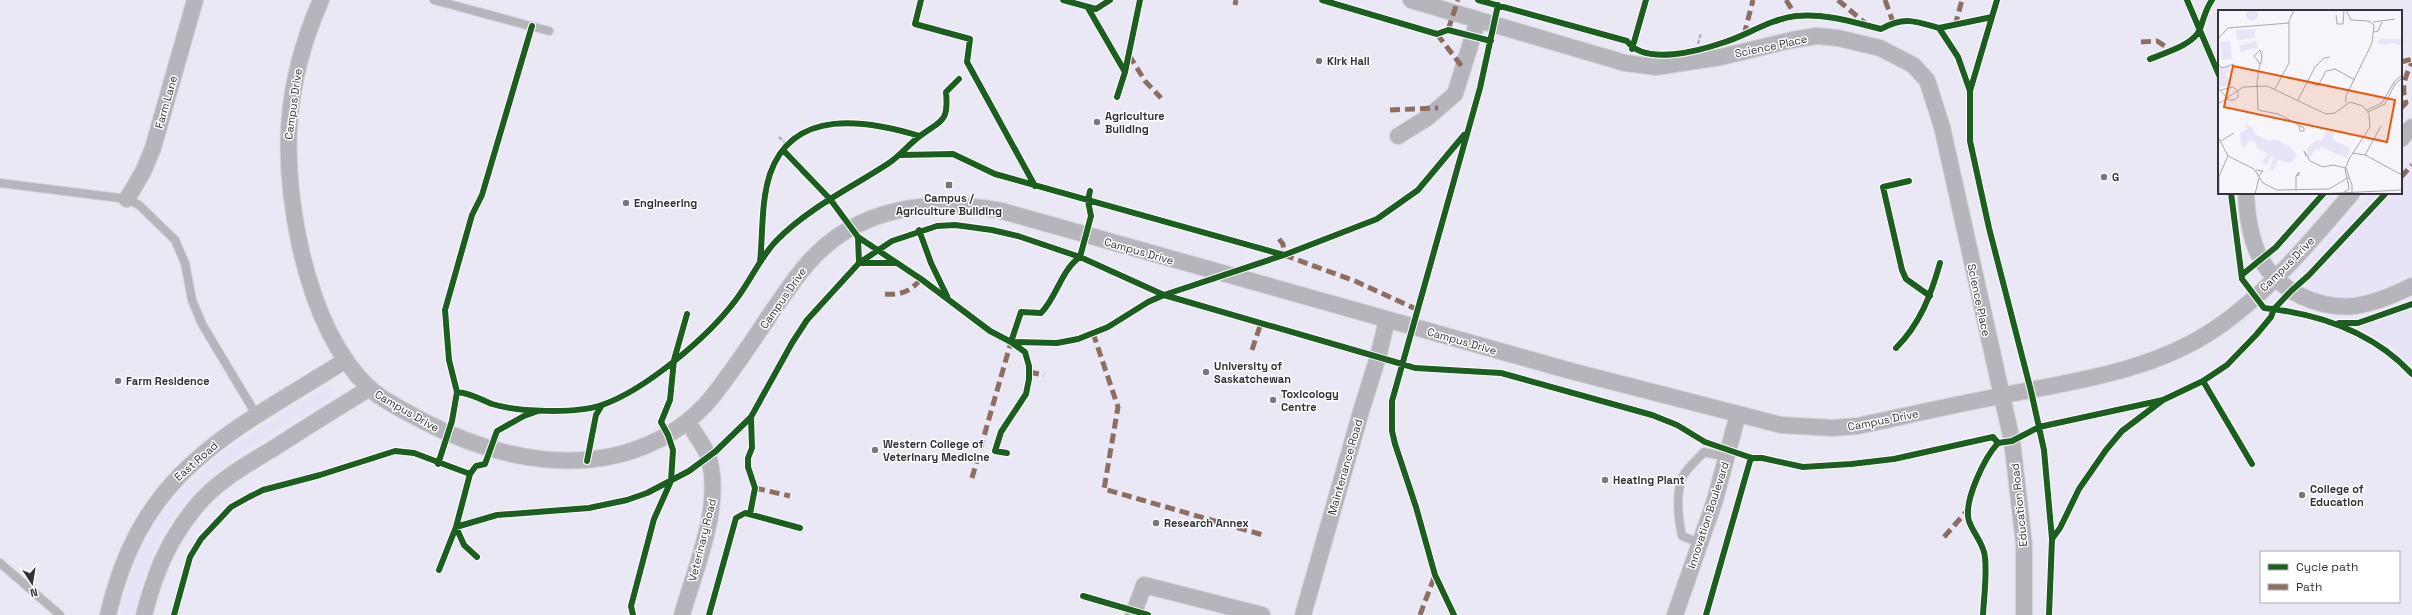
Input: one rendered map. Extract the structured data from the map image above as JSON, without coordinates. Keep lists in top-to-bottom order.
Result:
{
  "streets": {
    "street": [
      "Science Place",
      "Farm Lane",
      "Campus Drive",
      "East Road",
      "Maintenance Road",
      "Education Road",
      "Innovation Boulevard",
      "Veterinary Road"
    ]
  },
  "crossings": [
    ["Science Place", "Campus Drive"],
    ["Science Place", "Education Road"],
    ["Campus Drive", "East Road"],
    ["Campus Drive", "Maintenance Road"],
    ["Campus Drive", "Education Road"],
    ["Campus Drive", "Innovation Boulevard"],
    ["Campus Drive", "Veterinary Road"]
  ],
  "places": {
    "other": [
      "Kirk Hall",
      "Agriculture Building",
      "G",
      "Engineering",
      "University of Saskatchewan",
      "Farm Residence",
      "Toxicology Centre",
      "Western College of Veterinary Medicine",
      "Heating Plant",
      "College of Education",
      "Research Annex"
    ],
    "transit": ["Campus / Agriculture Building"]
  },
  "legend": ["Cycle path", "Path"],
  "north": "bottom"
}
